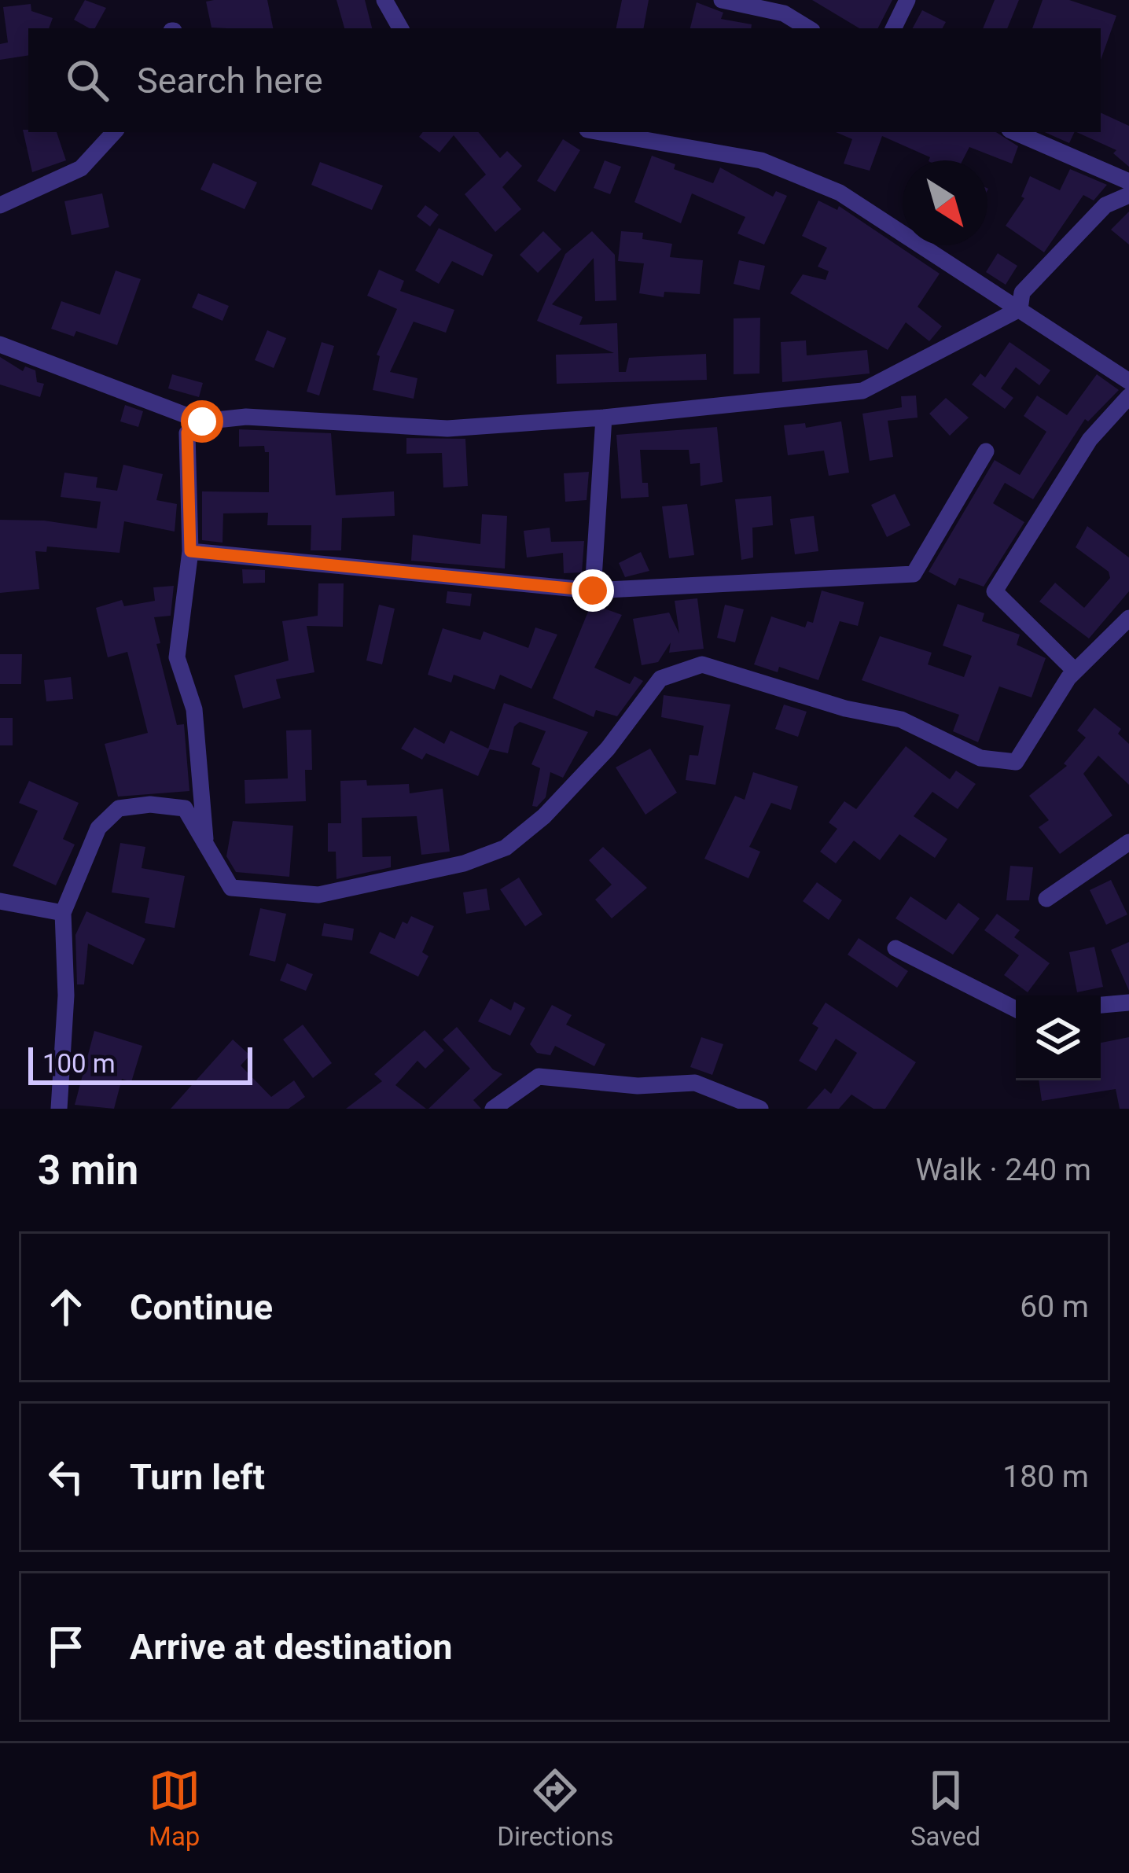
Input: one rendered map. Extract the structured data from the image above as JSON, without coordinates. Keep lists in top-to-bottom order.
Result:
{
  "scale_bar": "100 m",
  "north": "bottom right",
  "page": {
    "search": "Search here",
    "scale": "100 m",
    "heading": ["3 min", "Walk · 240 m"],
    "list": [
      ["Continue", "60 m"],
      ["Turn left", "180 m"],
      "Arrive at destination"
    ],
    "nav": ["Map", "Directions", "Saved"]
  }
}
